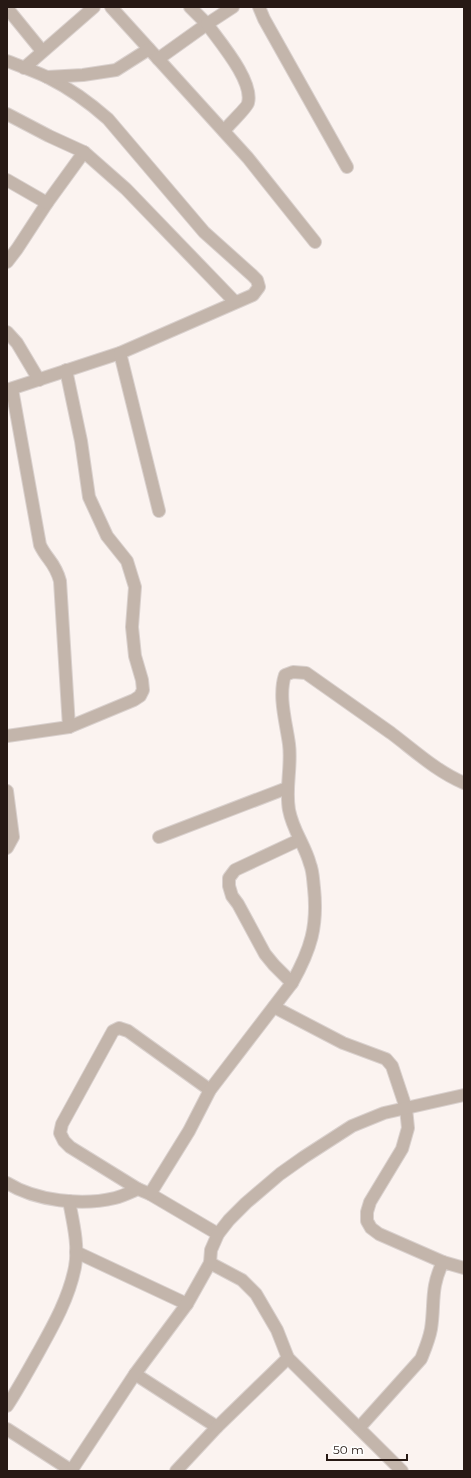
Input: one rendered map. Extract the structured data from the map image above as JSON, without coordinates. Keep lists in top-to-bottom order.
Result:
{
  "scale_bar": "50 m"
}
